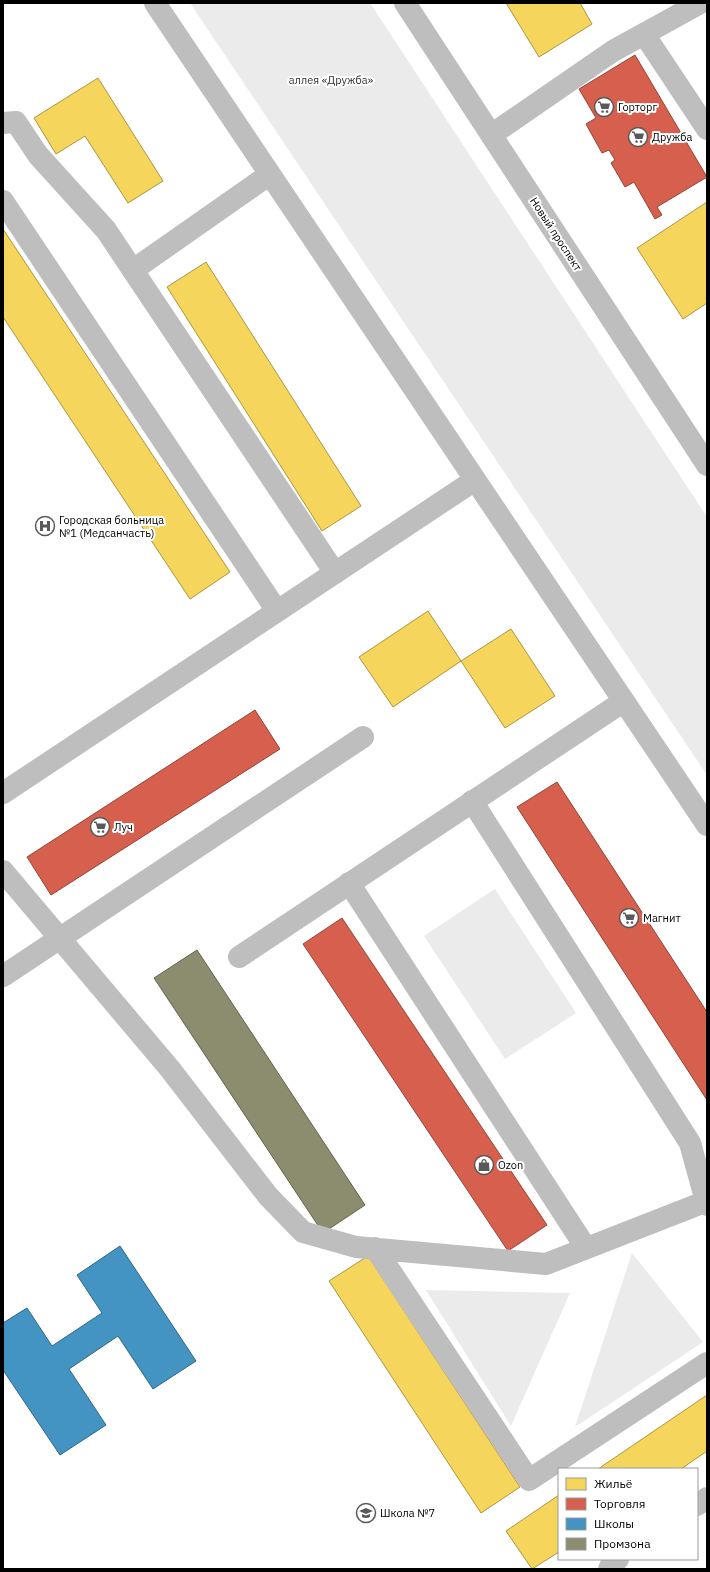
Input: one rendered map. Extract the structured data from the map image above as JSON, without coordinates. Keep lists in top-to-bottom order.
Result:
{
  "streets": {
    "street": ["Новый проспект"]
  },
  "parks": ["аллея «Дружба»"],
  "places": {
    "supermarket": [
      "Горторг",
      "Дружба",
      "Луч",
      "Магнит"
    ],
    "hospital": ["Городская больница №1 (Медсанчасть)"],
    "shop": ["Ozon"],
    "school or university": ["Школа №7"]
  },
  "legend": [
    "Жильё",
    "Торговля",
    "Школы",
    "Промзона"
  ]
}
